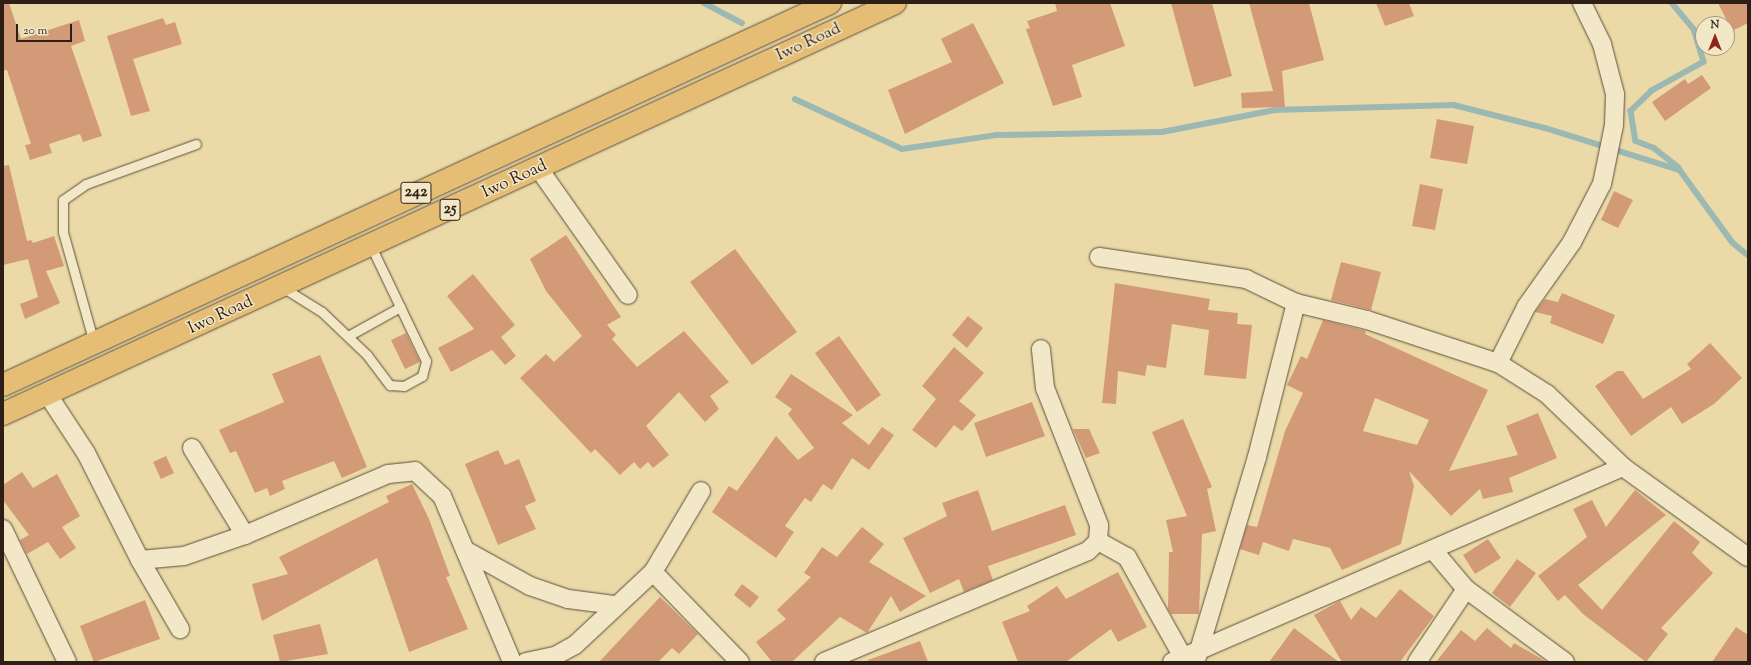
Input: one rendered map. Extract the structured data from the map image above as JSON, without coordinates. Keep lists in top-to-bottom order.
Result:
{
  "streets": {
    "main road": ["Iwo Road", "242", "25"]
  },
  "scale_bar": "20 m",
  "north": "top"
}
